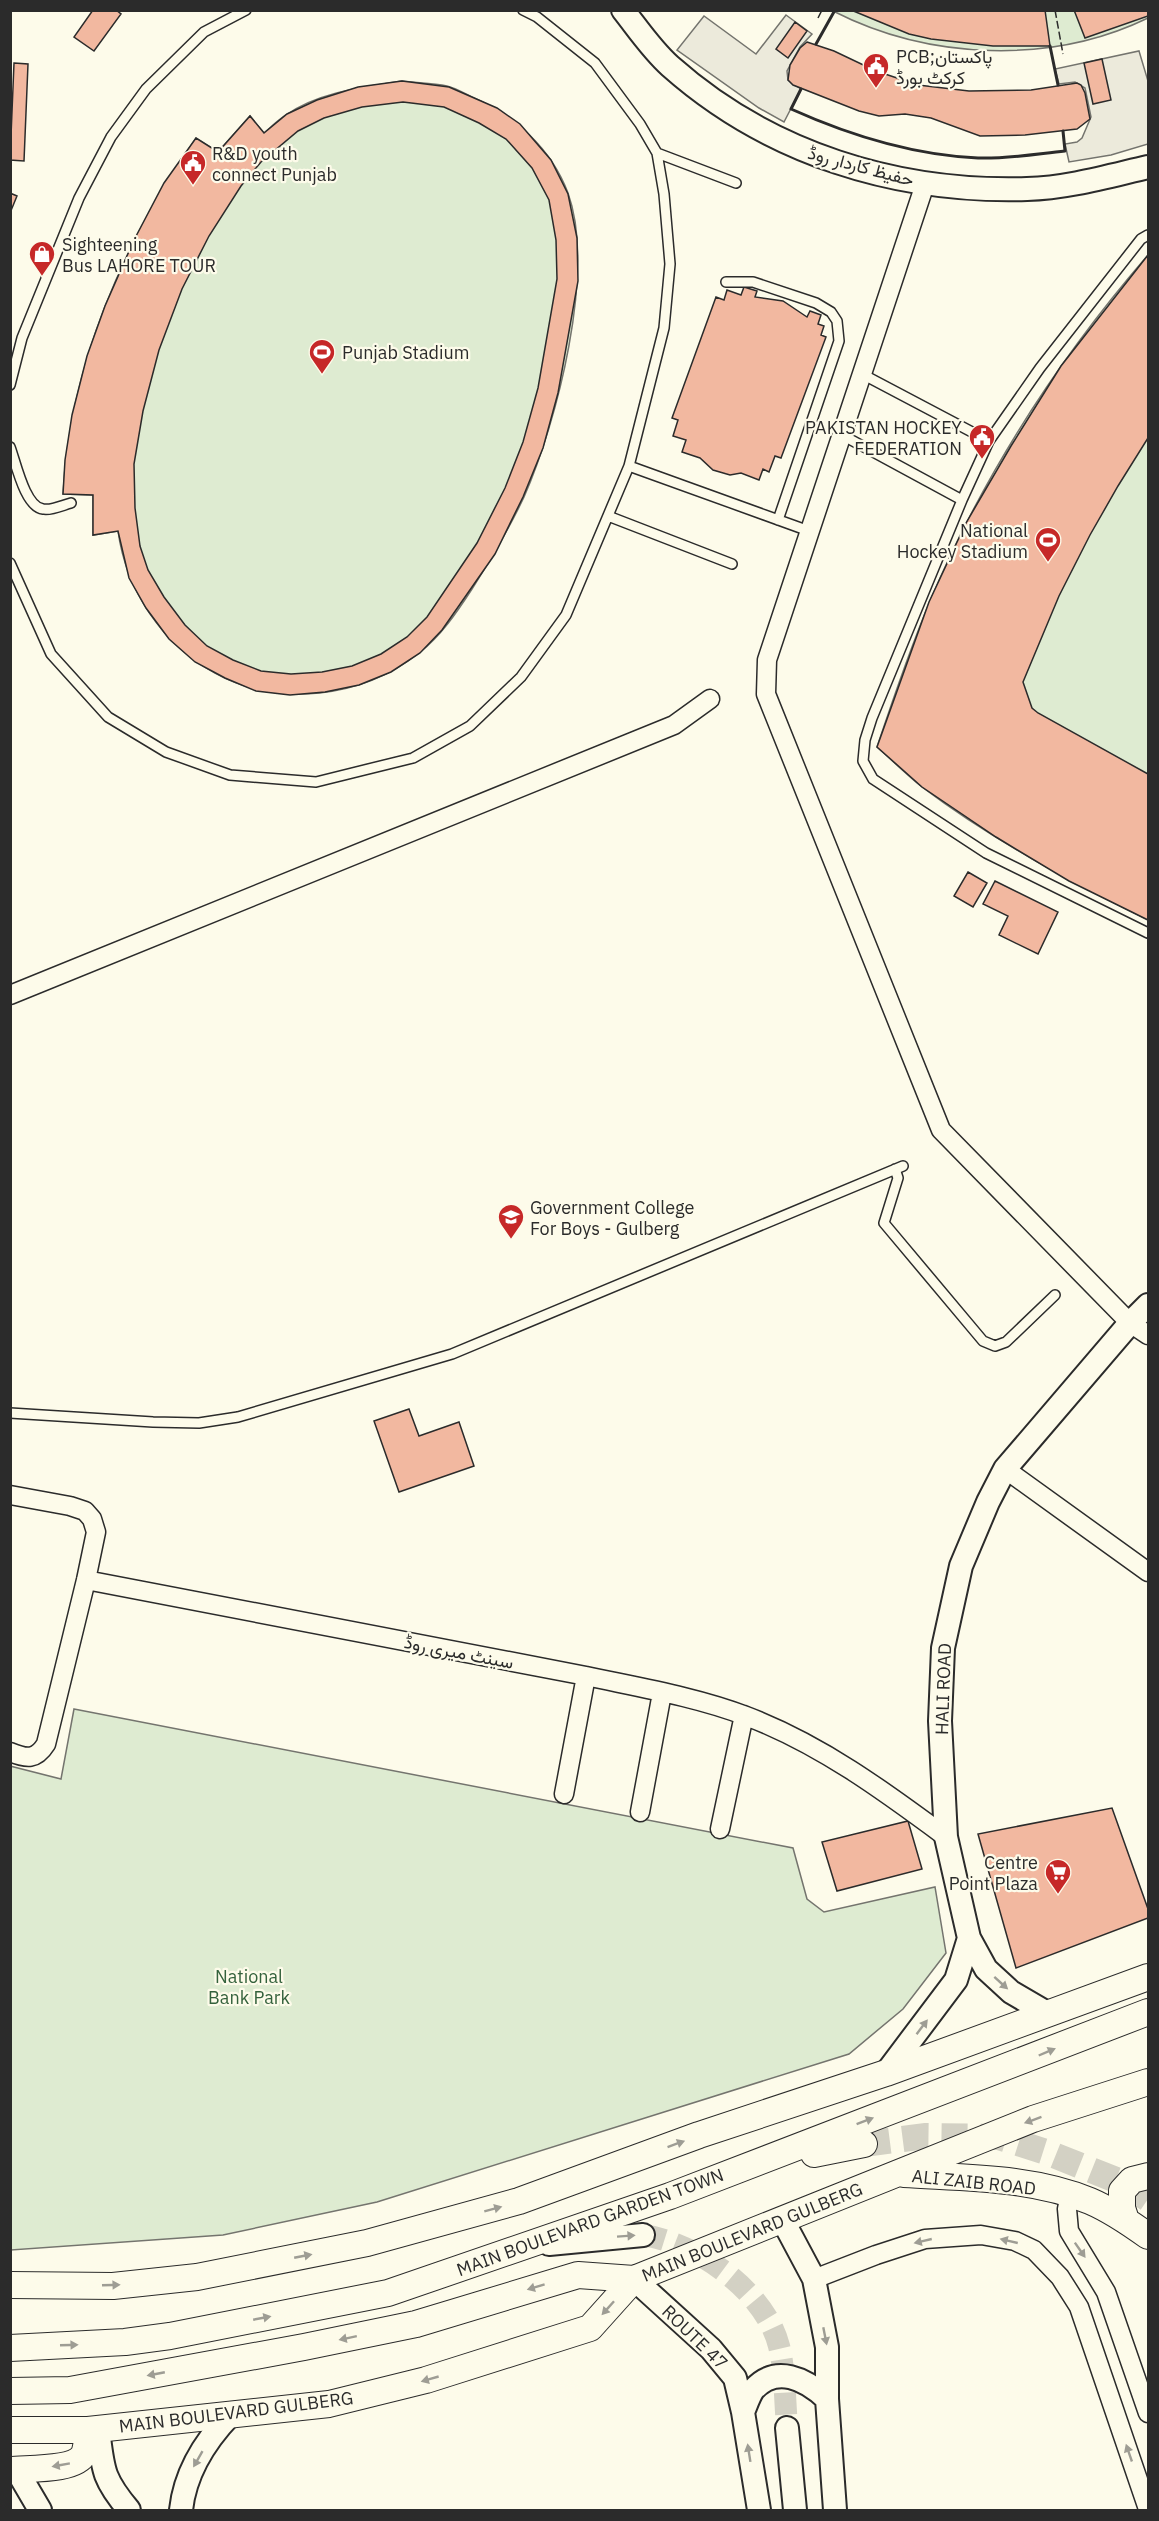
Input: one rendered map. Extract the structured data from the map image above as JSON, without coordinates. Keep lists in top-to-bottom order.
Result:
{
  "streets": {
    "main road": ["ALI ZAIB ROAD", "MAIN BOULEVARD GARDEN TOWN", "MAIN BOULEVARD GULBERG"],
    "street": [
      "حفیظ کاردار روڈ",
      "سینٹ میری روڈ",
      "HALI ROAD",
      "ROUTE 47"
    ]
  },
  "crossings": [
    ["سینٹ میری روڈ", "HALI ROAD"],
    ["ALI ZAIB ROAD", "MAIN BOULEVARD GULBERG"],
    ["MAIN BOULEVARD GULBERG", "ROUTE 47"]
  ],
  "parks": ["National Bank Park"],
  "places": {
    "public building": ["PCB;پاکستان کرکٹ بورڈ", "R&D youth connect Punjab", "PAKISTAN HOCKEY FEDERATION"],
    "shop": ["Sighteening Bus LAHORE TOUR"],
    "sports": ["Punjab Stadium", "National Hockey Stadium"],
    "school or university": ["Government College For Boys - Gulberg"],
    "supermarket": ["Centre Point Plaza"]
  }
}
